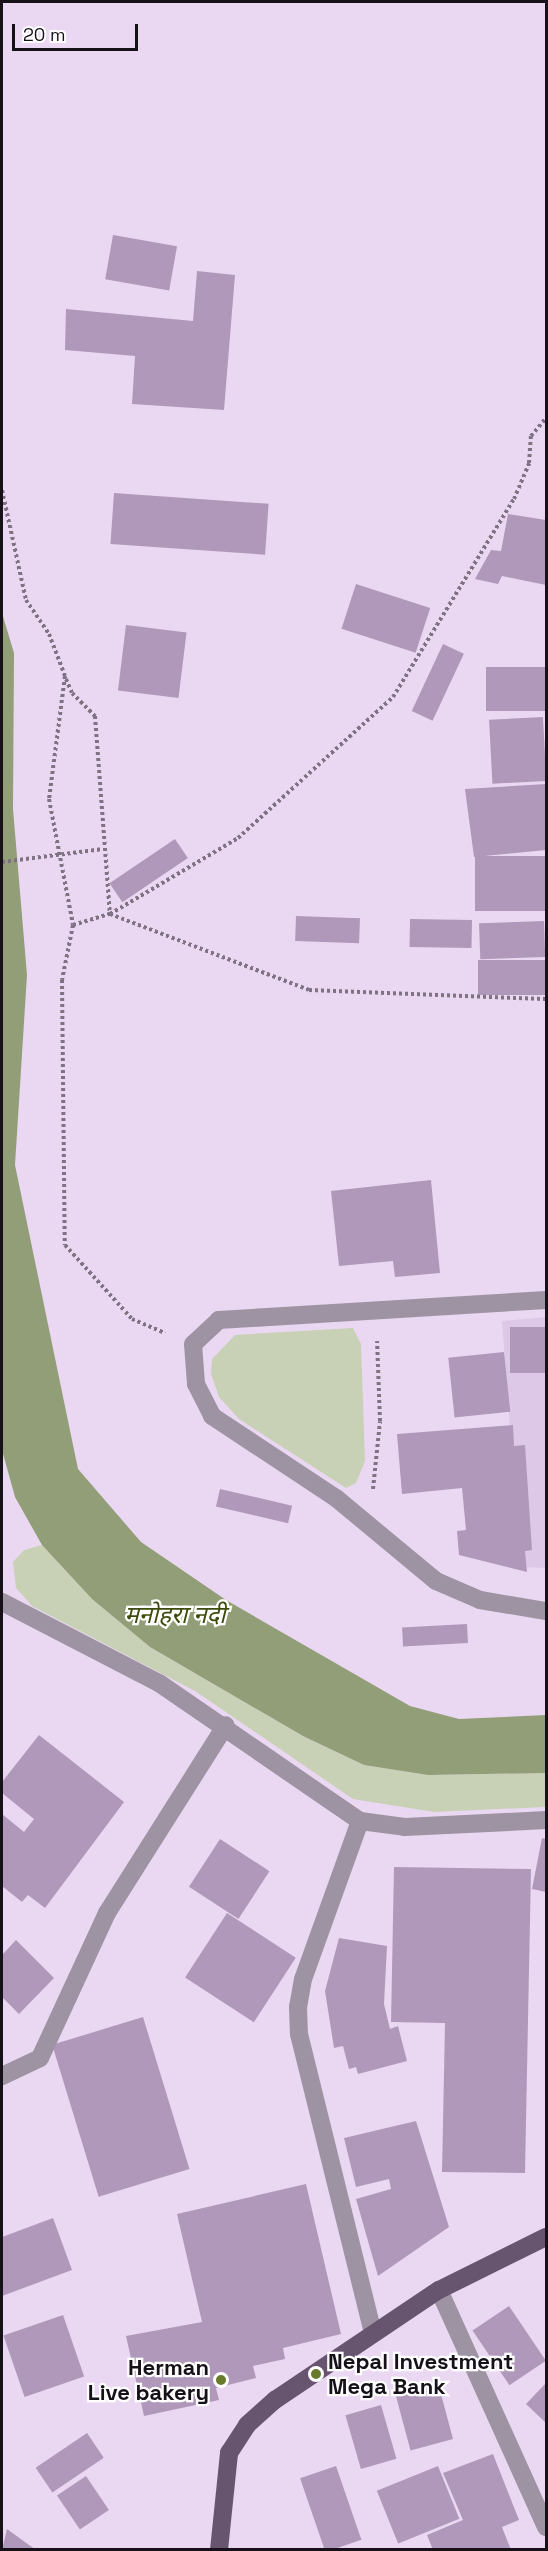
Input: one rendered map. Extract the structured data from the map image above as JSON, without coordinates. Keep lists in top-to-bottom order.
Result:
{
  "water": ["मनोहरा नदी"],
  "places": ["Nepal Investment Mega Bank", "Herman Live bakery"],
  "scale_bar": "20 m"
}
